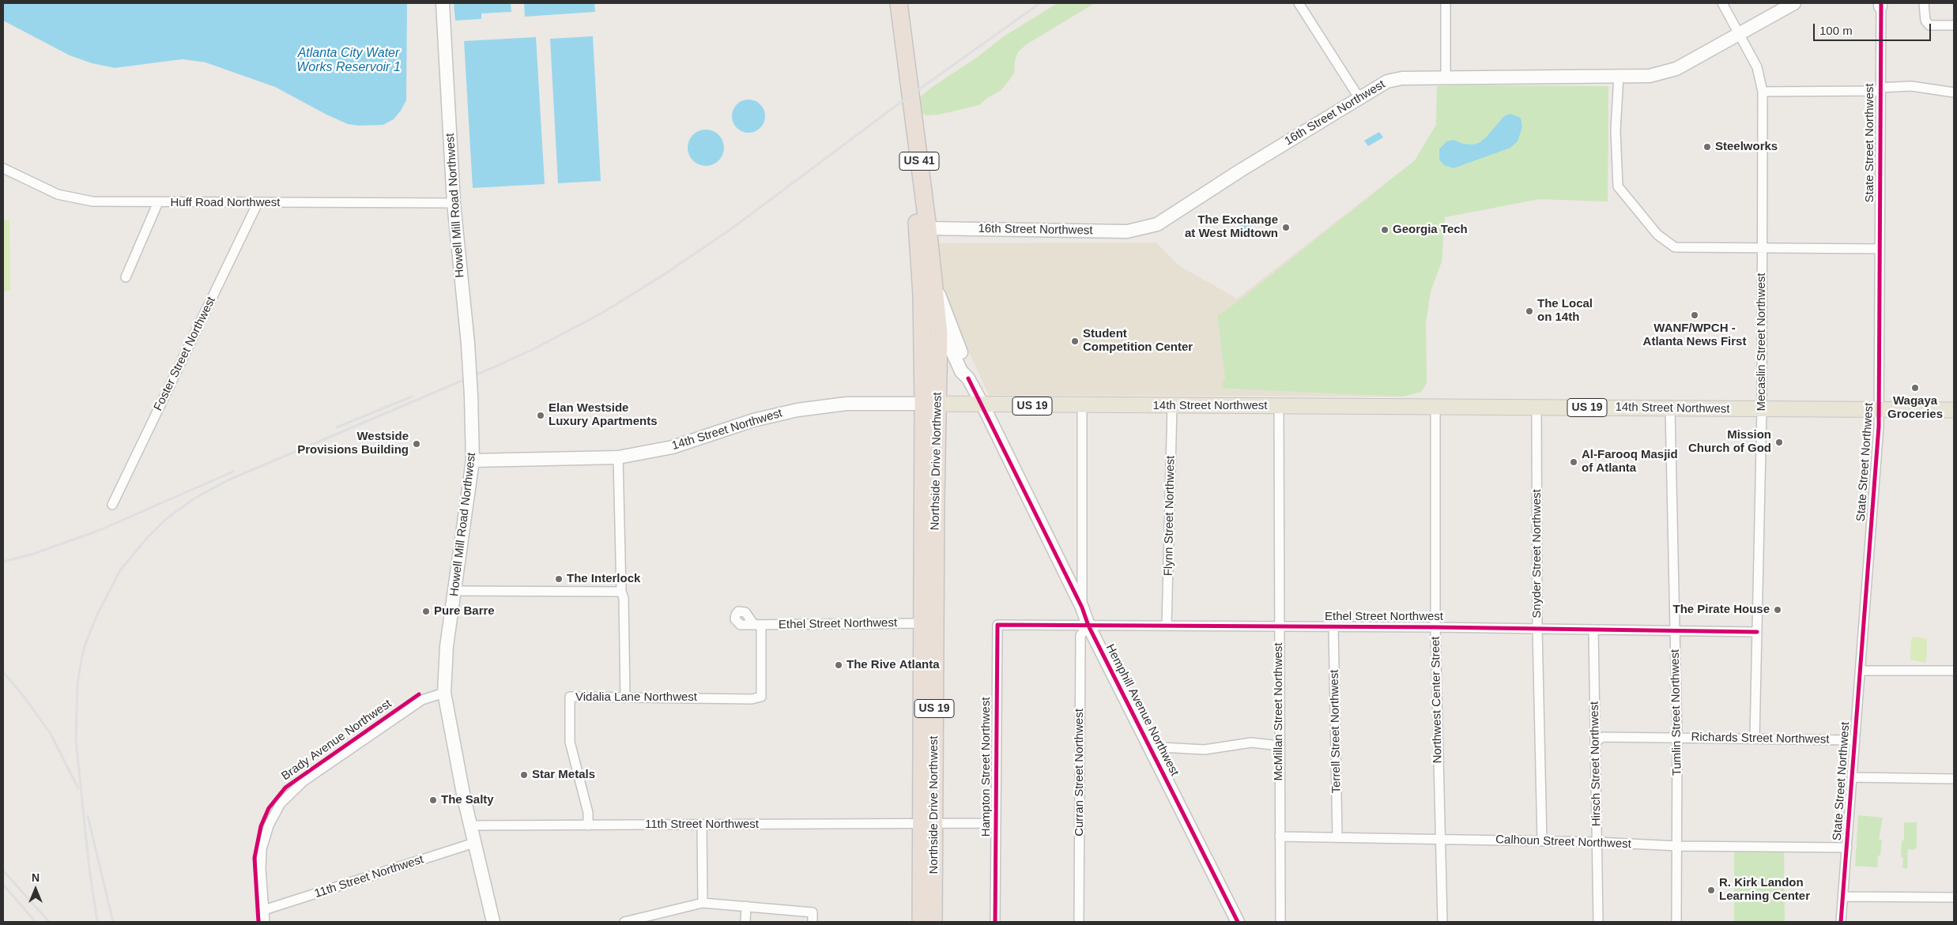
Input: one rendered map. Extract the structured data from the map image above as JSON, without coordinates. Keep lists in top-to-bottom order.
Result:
{
  "streets": {
    "highway": ["US 41", "US 19", "Northside Drive Northwest"],
    "main road": ["14th Street Northwest"],
    "street": [
      "16th Street Northwest",
      "State Street Northwest",
      "Huff Road Northwest",
      "Howell Mill Road Northwest",
      "Mecaslin Street Northwest",
      "Foster Street Northwest",
      "Flynn Street Northwest",
      "Snyder Street Northwest",
      "Ethel Street Northwest",
      "Vidalia Lane Northwest",
      "Northwest Center Street",
      "Hemphill Avenue Northwest",
      "McMillan Street Northwest",
      "Tumlin Street Northwest",
      "Terrell Street Northwest",
      "Richards Street Northwest",
      "Brady Avenue Northwest",
      "Hirsch Street Northwest",
      "Hampton Street Northwest",
      "Curran Street Northwest",
      "11th Street Northwest",
      "Calhoun Street Northwest"
    ]
  },
  "crossings": [
    ["16th Street Northwest", "Mecaslin Street Northwest"],
    ["16th Street Northwest", "Northside Drive Northwest"],
    ["State Street Northwest", "14th Street Northwest"],
    ["State Street Northwest", "Richards Street Northwest"],
    ["State Street Northwest", "Calhoun Street Northwest"],
    ["Huff Road Northwest", "Howell Mill Road Northwest"],
    ["Huff Road Northwest", "Foster Street Northwest"],
    ["Howell Mill Road Northwest", "14th Street Northwest"],
    ["Howell Mill Road Northwest", "Brady Avenue Northwest"],
    ["Howell Mill Road Northwest", "11th Street Northwest"],
    ["Mecaslin Street Northwest", "14th Street Northwest"],
    ["Mecaslin Street Northwest", "Ethel Street Northwest"],
    ["Mecaslin Street Northwest", "Richards Street Northwest"],
    ["14th Street Northwest", "Northside Drive Northwest"],
    ["14th Street Northwest", "Flynn Street Northwest"],
    ["14th Street Northwest", "Snyder Street Northwest"],
    ["14th Street Northwest", "Northwest Center Street"],
    ["14th Street Northwest", "Hemphill Avenue Northwest"],
    ["14th Street Northwest", "McMillan Street Northwest"],
    ["14th Street Northwest", "Tumlin Street Northwest"],
    ["Northside Drive Northwest", "Ethel Street Northwest"],
    ["Northside Drive Northwest", "Hemphill Avenue Northwest"],
    ["Northside Drive Northwest", "11th Street Northwest"],
    ["Flynn Street Northwest", "Ethel Street Northwest"],
    ["Snyder Street Northwest", "Ethel Street Northwest"],
    ["Snyder Street Northwest", "Calhoun Street Northwest"],
    ["Ethel Street Northwest", "Vidalia Lane Northwest"],
    ["Ethel Street Northwest", "Northwest Center Street"],
    ["Ethel Street Northwest", "Hemphill Avenue Northwest"],
    ["Ethel Street Northwest", "McMillan Street Northwest"],
    ["Ethel Street Northwest", "Tumlin Street Northwest"],
    ["Ethel Street Northwest", "Terrell Street Northwest"],
    ["Ethel Street Northwest", "Hirsch Street Northwest"],
    ["Ethel Street Northwest", "Hampton Street Northwest"],
    ["Ethel Street Northwest", "Curran Street Northwest"],
    ["Vidalia Lane Northwest", "11th Street Northwest"],
    ["Northwest Center Street", "Calhoun Street Northwest"],
    ["Hemphill Avenue Northwest", "Curran Street Northwest"],
    ["McMillan Street Northwest", "Calhoun Street Northwest"],
    ["Tumlin Street Northwest", "Richards Street Northwest"],
    ["Tumlin Street Northwest", "Calhoun Street Northwest"],
    ["Terrell Street Northwest", "Calhoun Street Northwest"],
    ["Richards Street Northwest", "Hirsch Street Northwest"],
    ["Brady Avenue Northwest", "11th Street Northwest"],
    ["Hirsch Street Northwest", "Calhoun Street Northwest"],
    ["Hampton Street Northwest", "11th Street Northwest"]
  ],
  "water": ["Atlanta City Water Works Reservoir 1"],
  "places": [
    "Steelworks",
    "The Exchange at West Midtown",
    "Georgia Tech",
    "The Local on 14th",
    "WANF/WPCH - Atlanta News First",
    "Student Competition Center",
    "Wagaya Groceries",
    "Elan Westside Luxury Apartments",
    "Mission Church of God",
    "Westside Provisions Building",
    "Al-Farooq Masjid of Atlanta",
    "The Interlock",
    "The Pirate House",
    "Pure Barre",
    "The Rive Atlanta",
    "Star Metals",
    "The Salty",
    "R. Kirk Landon Learning Center"
  ],
  "scale_bar": "100 m",
  "north": "top"
}
